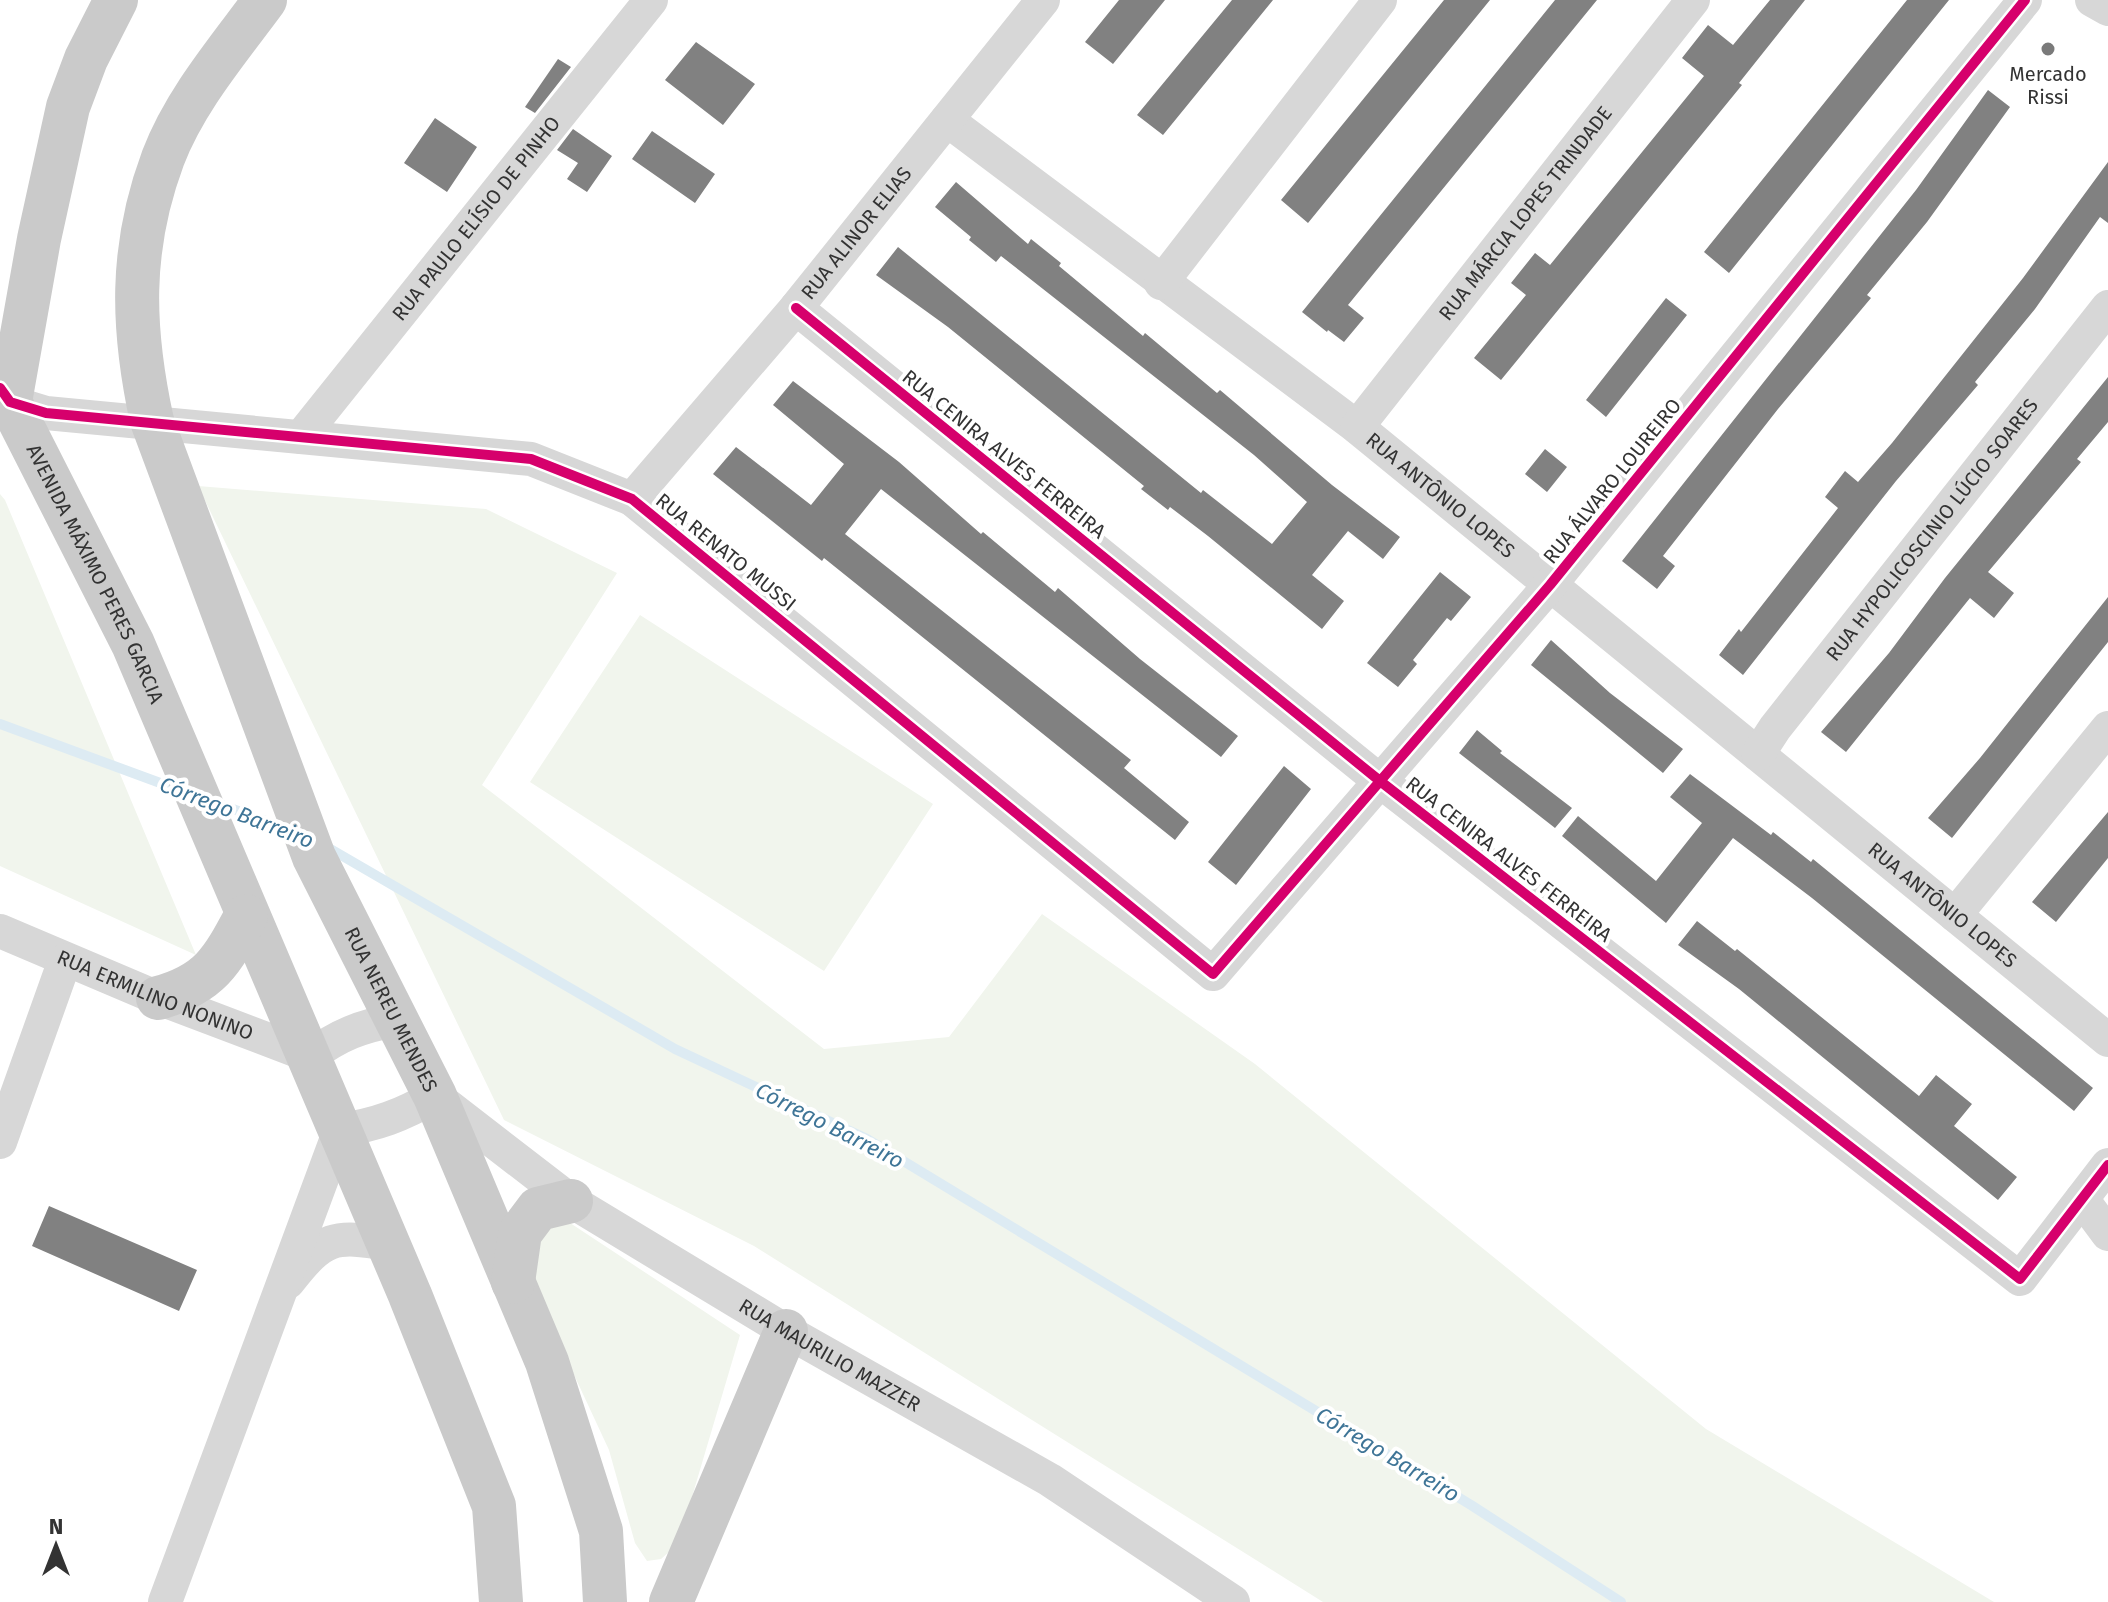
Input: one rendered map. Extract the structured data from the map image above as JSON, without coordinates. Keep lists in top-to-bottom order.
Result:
{
  "streets": {
    "main road": ["AVENIDA MÁXIMO PERES GARCIA", "RUA NEREU MENDES"],
    "street": [
      "RUA MÁRCIA LOPES TRINDADE",
      "RUA PAULO ELÍSIO DE PINHO",
      "RUA ALINOR ELIAS",
      "RUA CENIRA ALVES FERREIRA",
      "RUA ÁLVARO LOUREIRO",
      "RUA ANTÔNIO LOPES",
      "RUA HYPOLICOSCINIO LÚCIO SOARES",
      "RUA RENATO MUSSI",
      "RUA ERMILINO NONINO",
      "RUA MAURILIO MAZZER"
    ]
  },
  "crossings": [
    ["RUA MÁRCIA LOPES TRINDADE", "RUA ANTÔNIO LOPES"],
    ["RUA PAULO ELÍSIO DE PINHO", "RUA RENATO MUSSI"],
    ["RUA ALINOR ELIAS", "RUA CENIRA ALVES FERREIRA"],
    ["RUA ALINOR ELIAS", "RUA ANTÔNIO LOPES"],
    ["RUA ALINOR ELIAS", "RUA RENATO MUSSI"],
    ["RUA CENIRA ALVES FERREIRA", "RUA ÁLVARO LOUREIRO"],
    ["RUA ÁLVARO LOUREIRO", "RUA ANTÔNIO LOPES"],
    ["RUA ÁLVARO LOUREIRO", "RUA RENATO MUSSI"],
    ["RUA ANTÔNIO LOPES", "RUA HYPOLICOSCINIO LÚCIO SOARES"],
    ["RUA RENATO MUSSI", "AVENIDA MÁXIMO PERES GARCIA"],
    ["RUA RENATO MUSSI", "RUA NEREU MENDES"],
    ["AVENIDA MÁXIMO PERES GARCIA", "RUA ERMILINO NONINO"],
    ["RUA NEREU MENDES", "RUA MAURILIO MAZZER"]
  ],
  "water": ["Córrego Barreiro"],
  "places": ["Mercado Rissi"],
  "north": "top"
}
